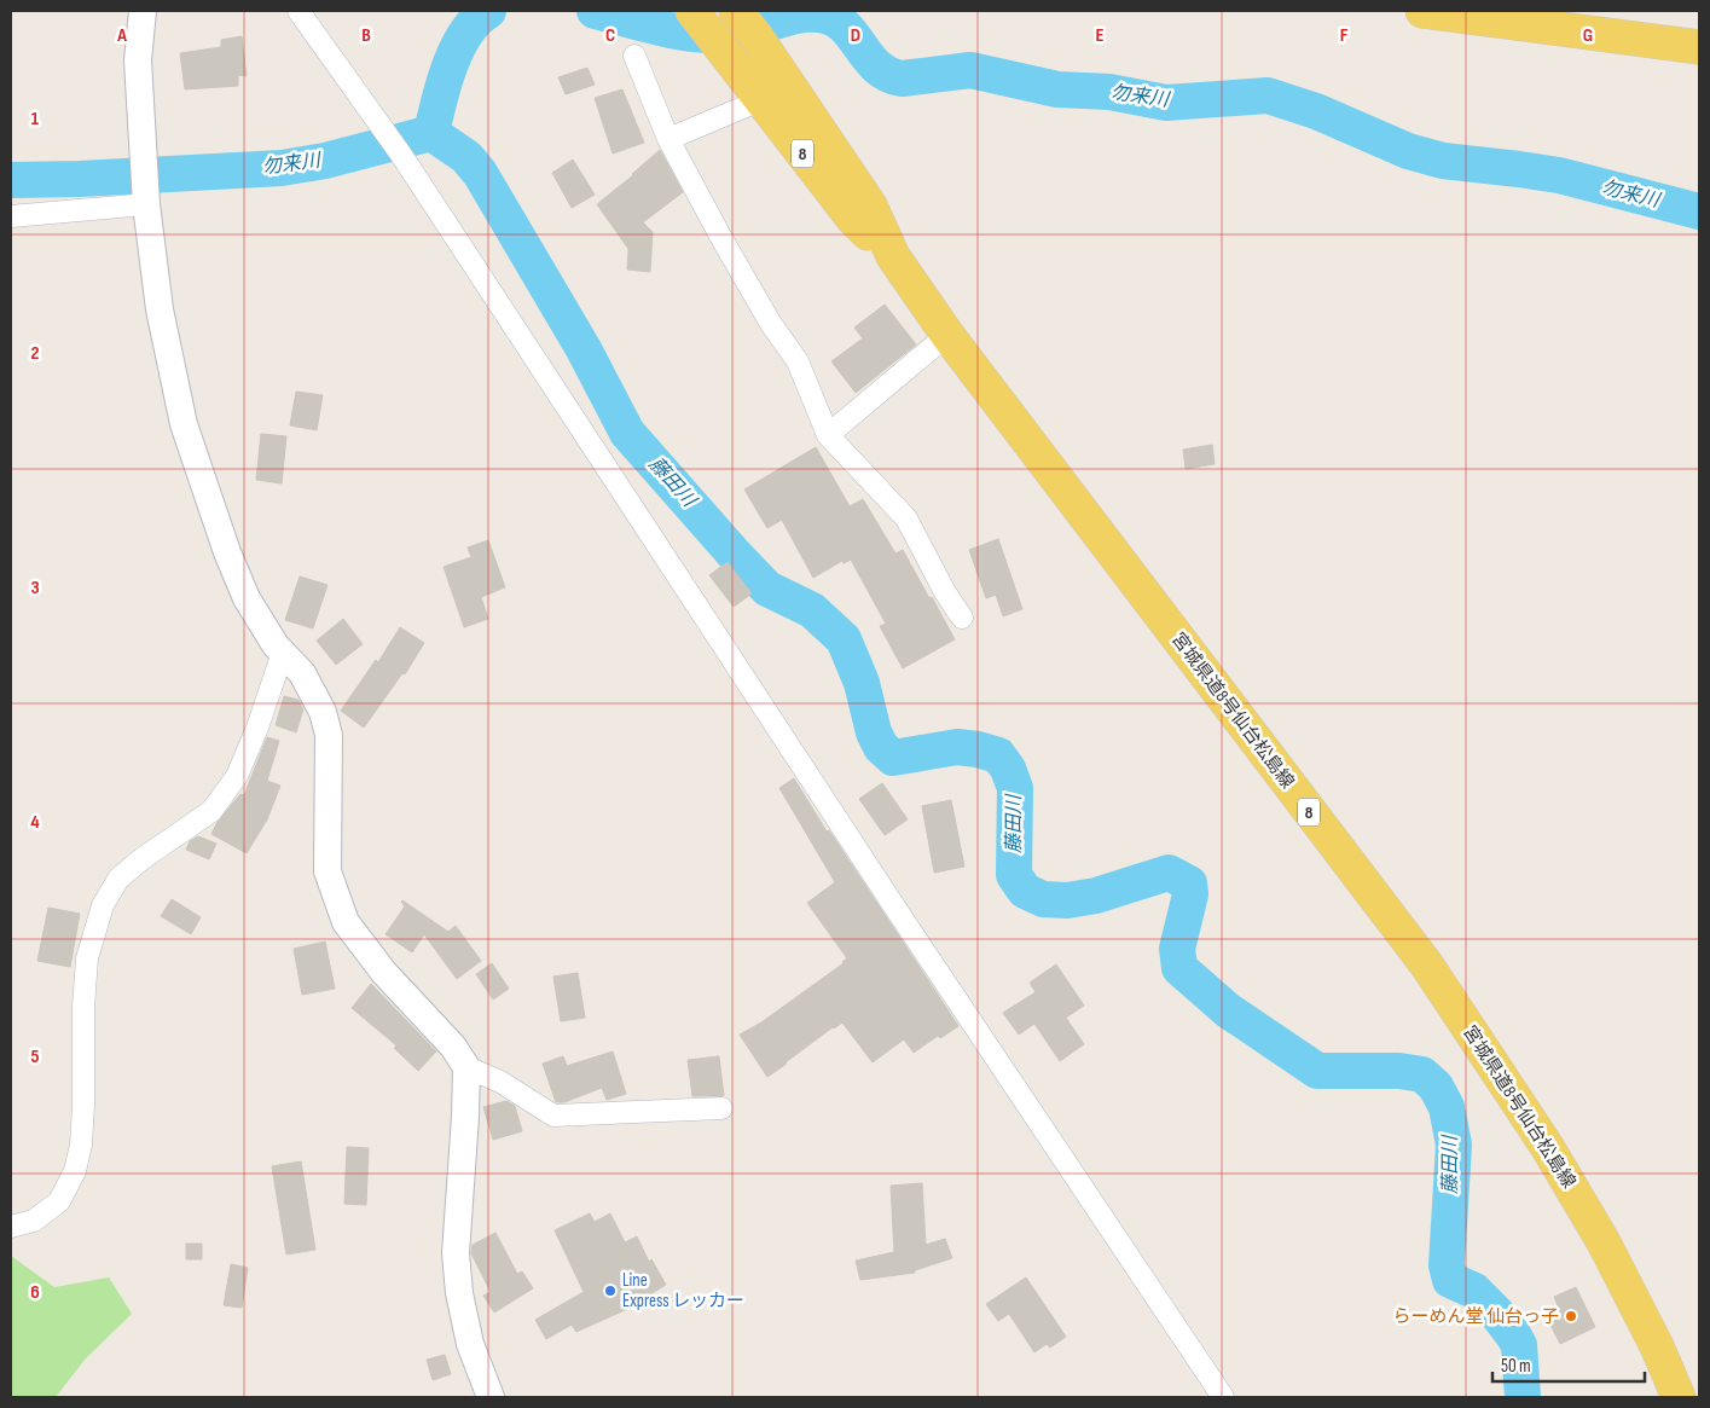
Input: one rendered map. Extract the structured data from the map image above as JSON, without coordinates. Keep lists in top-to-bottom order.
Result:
{
  "streets": {
    "main road": ["8", "宮城県道8号仙台松島線"]
  },
  "water": ["勿来川", "藤田川"],
  "places": ["Line Express レッカー", "らーめん堂 仙台っ子"],
  "scale_bar": "50 m",
  "grid": {
    "columns": [
      "A",
      "B",
      "C",
      "D",
      "E",
      "F",
      "G"
    ],
    "rows": [
      "1",
      "2",
      "3",
      "4",
      "5",
      "6"
    ]
  }
}
